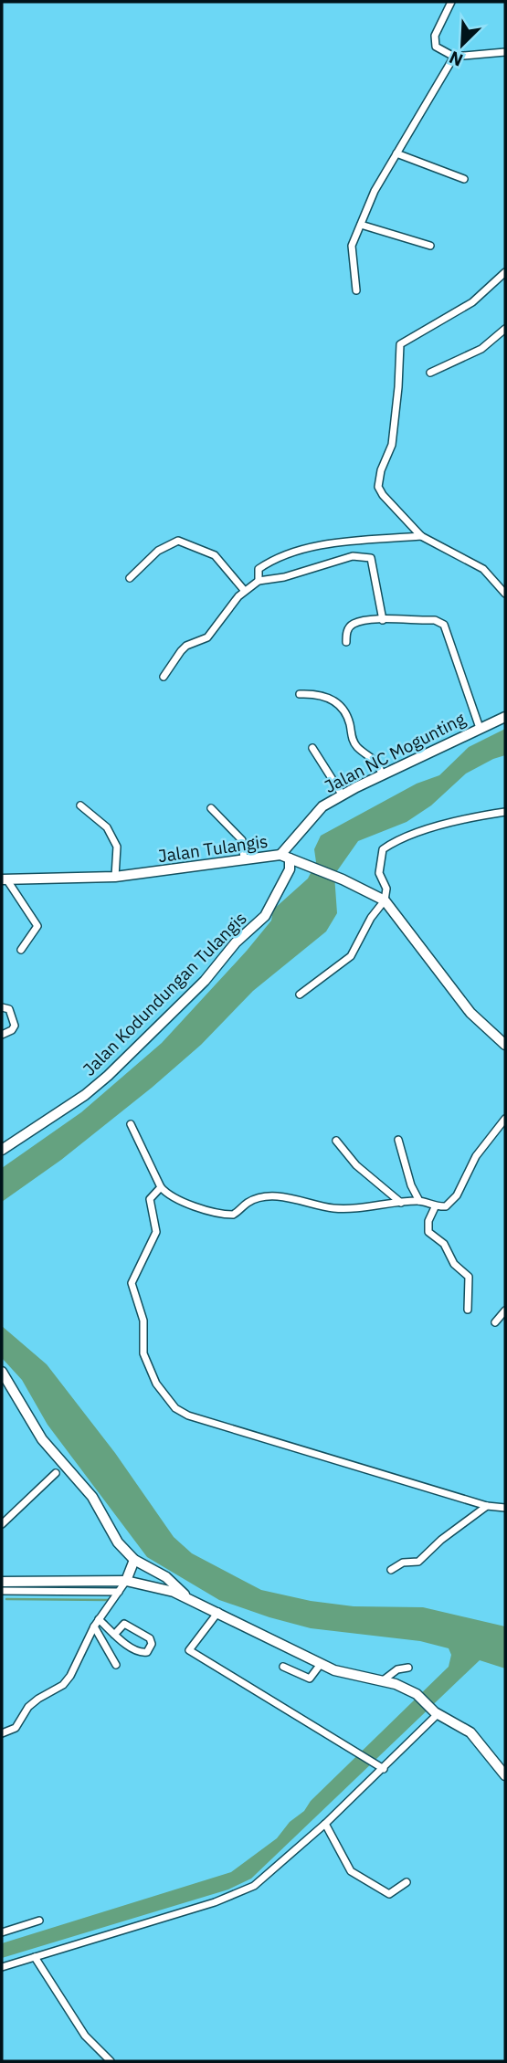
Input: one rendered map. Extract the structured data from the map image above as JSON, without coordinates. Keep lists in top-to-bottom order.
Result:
{
  "streets": {
    "street": ["Jalan NC Mogunting", "Jalan Tulangis", "Jalan Kodundungan Tulangis"]
  },
  "crossings": [
    ["Jalan NC Mogunting", "Jalan Tulangis"],
    ["Jalan NC Mogunting", "Jalan Kodundungan Tulangis"],
    ["Jalan Tulangis", "Jalan Kodundungan Tulangis"]
  ],
  "north": "bottom left"
}
